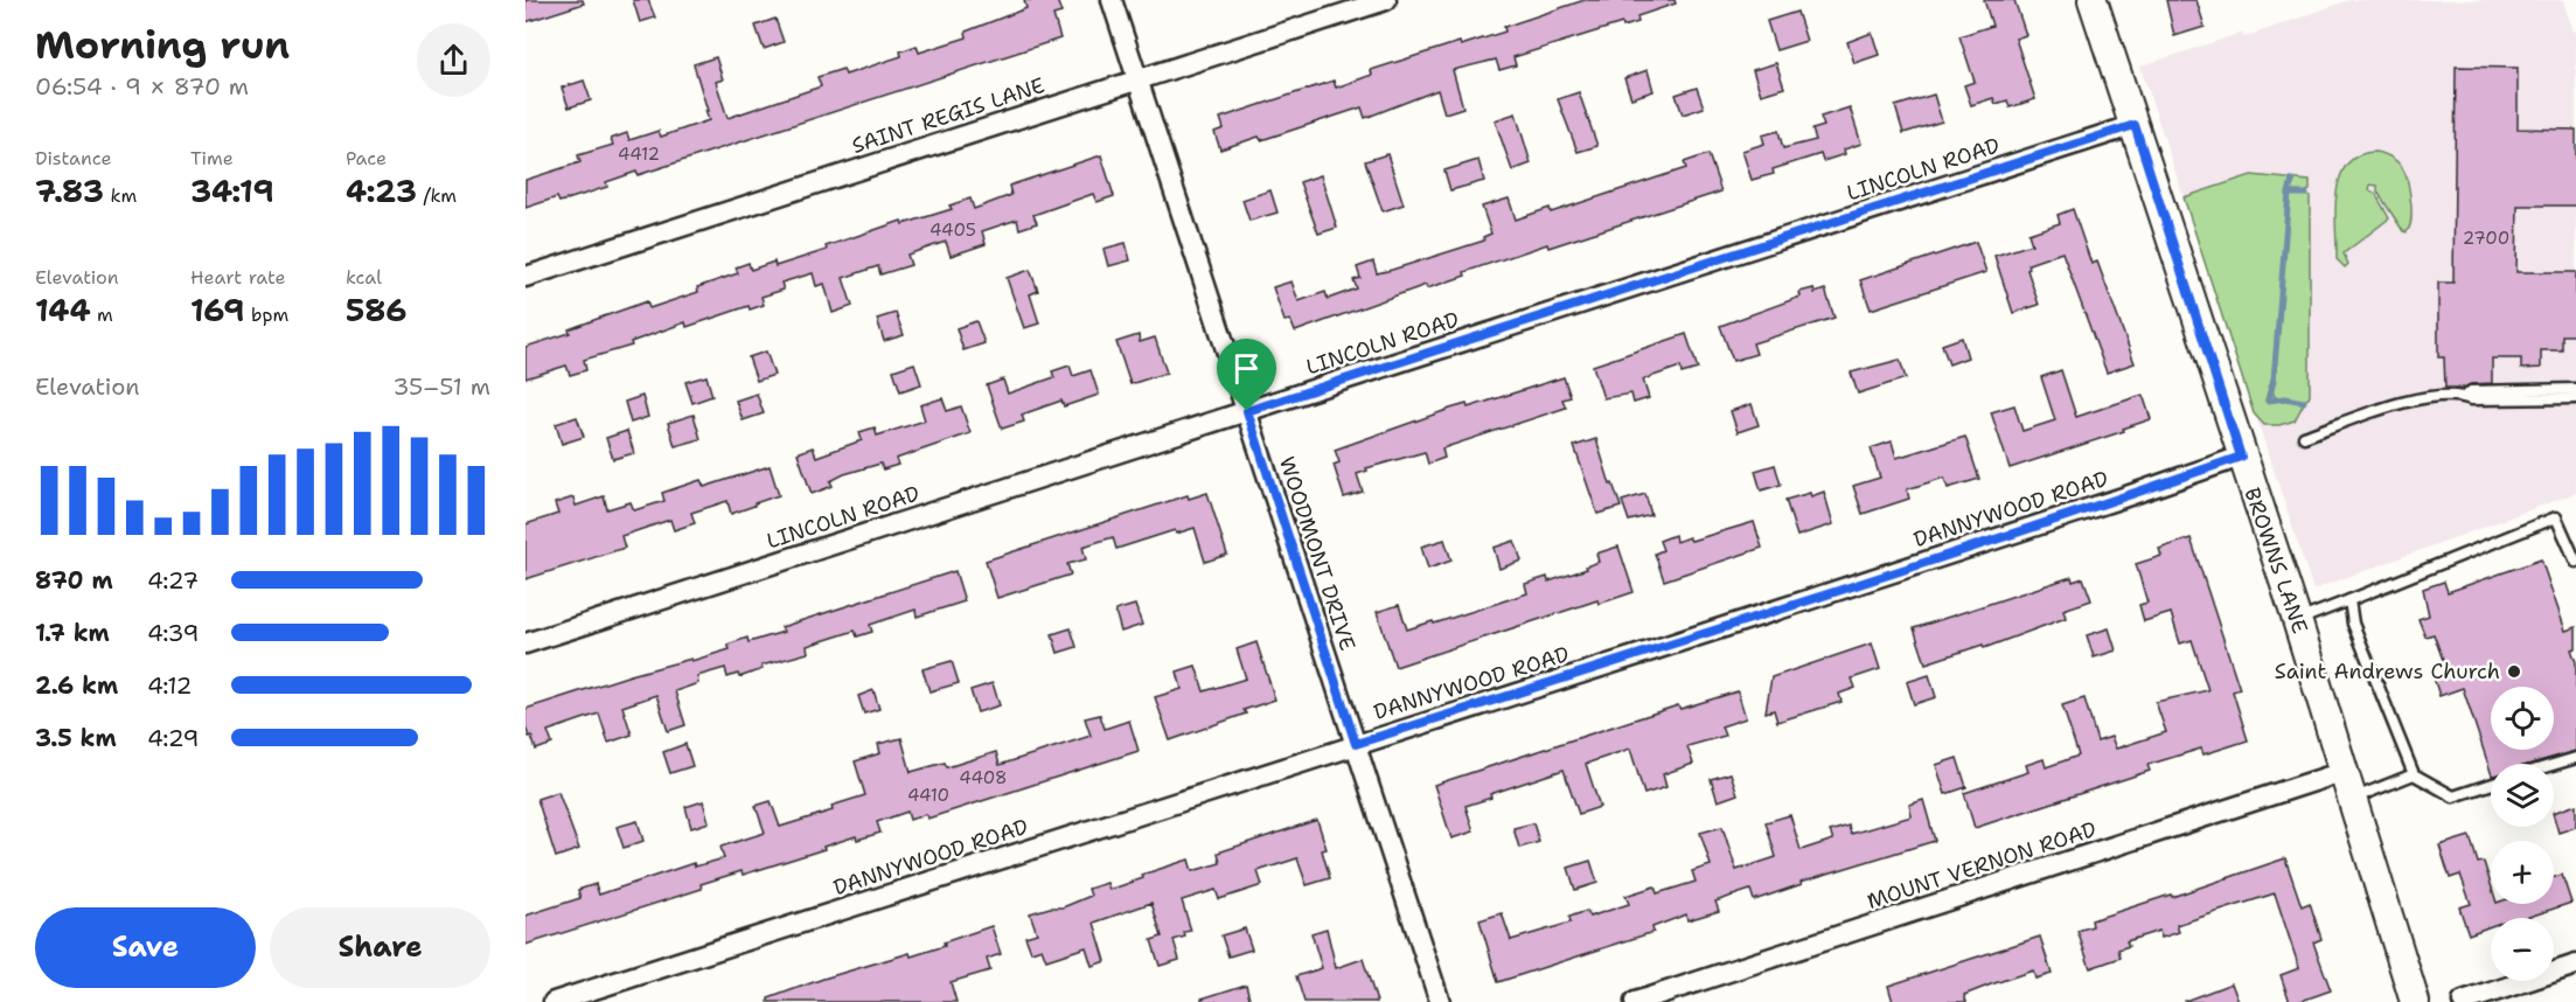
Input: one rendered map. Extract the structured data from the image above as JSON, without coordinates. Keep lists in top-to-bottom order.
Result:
{
  "streets": {
    "street": [
      "SAINT REGIS LANE",
      "LINCOLN ROAD",
      "DANNYWOOD ROAD",
      "WOODMONT DRIVE",
      "BROWNS LANE",
      "MOUNT VERNON ROAD"
    ]
  },
  "crossings": [
    ["SAINT REGIS LANE", "WOODMONT DRIVE"],
    ["LINCOLN ROAD", "WOODMONT DRIVE"],
    ["LINCOLN ROAD", "BROWNS LANE"],
    ["DANNYWOOD ROAD", "WOODMONT DRIVE"],
    ["DANNYWOOD ROAD", "BROWNS LANE"],
    ["BROWNS LANE", "MOUNT VERNON ROAD"]
  ],
  "places": ["Saint Andrews Church"],
  "house_numbers": [
    "4412",
    "4405",
    "2700",
    "4408",
    "4410"
  ],
  "page": {
    "heading": ["Morning run", "06:54 · 9 × 870 m"],
    "stats": [
      ["Distance", "7.83 km"],
      ["Time", "34:19"],
      ["Pace", "4:23 /km"],
      ["Elevation", "144 m"],
      ["Heart rate", "169 bpm"],
      ["kcal", "586"]
    ],
    "chart": ["Elevation", "35–51 m"],
    "list": [
      {
        "name": "870 m",
        "note": "4:27"
      },
      {
        "name": "1.7 km",
        "note": "4:39"
      },
      {
        "name": "2.6 km",
        "note": "4:12"
      },
      {
        "name": "3.5 km",
        "note": "4:29"
      }
    ],
    "map_buttons": ["+", "−"],
    "buttons": ["Save", "Share"]
  }
}
